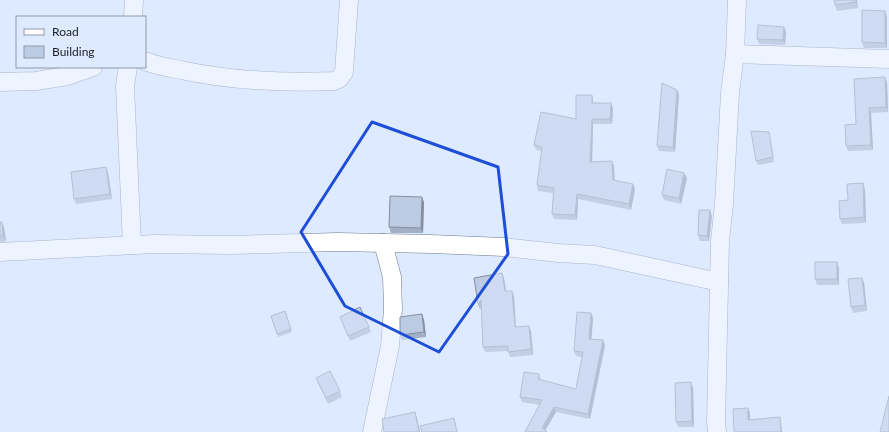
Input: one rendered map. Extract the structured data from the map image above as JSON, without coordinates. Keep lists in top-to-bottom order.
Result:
{
  "legend": ["Road", "Building"]
}
